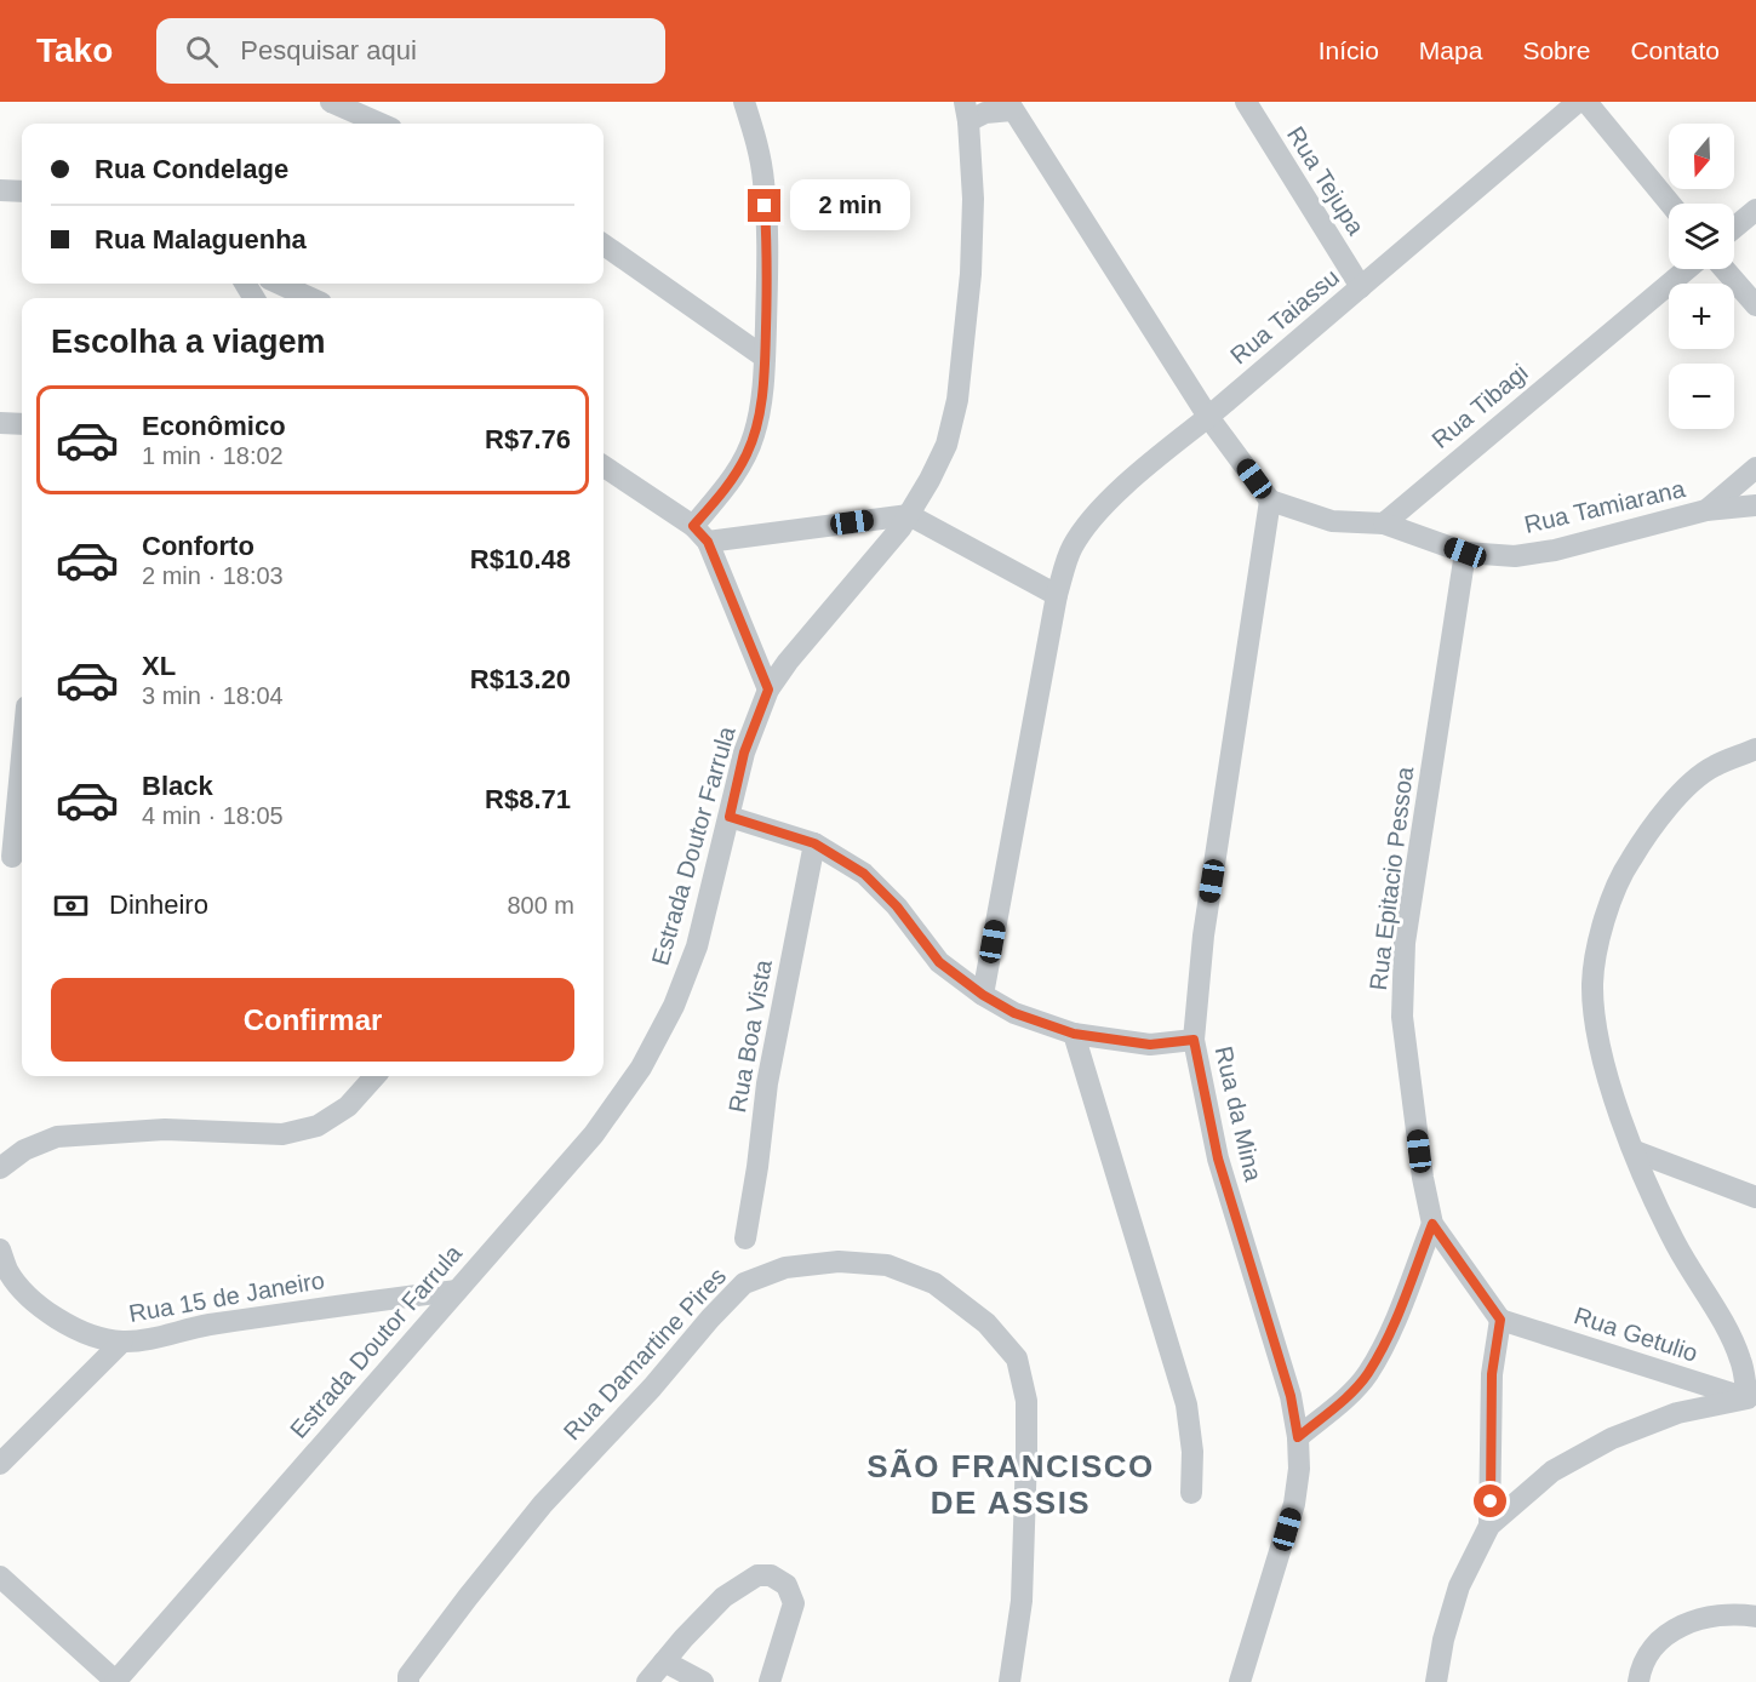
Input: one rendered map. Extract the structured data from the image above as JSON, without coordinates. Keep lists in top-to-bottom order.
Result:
{
  "streets": {
    "street": [
      "Rua Tejupa",
      "Rua Taiassu",
      "Rua Tibagi",
      "Rua Tamiarana",
      "Estrada Doutor Farrula",
      "Rua Epitacio Pessoa",
      "Rua Boa Vista",
      "Rua da Mina",
      "Rua 15 de Janeiro",
      "Rua Getulio",
      "Rua Damartine Pires"
    ]
  },
  "crossings": [
    ["Rua Tejupa", "Rua Taiassu"],
    ["Rua Tibagi", "Rua Tamiarana"],
    ["Rua Tamiarana", "Rua Epitacio Pessoa"],
    ["Estrada Doutor Farrula", "Rua 15 de Janeiro"],
    ["Rua Epitacio Pessoa", "Rua Getulio"]
  ],
  "districts": ["SÃO FRANCISCO DE ASSIS"],
  "north": "bottom",
  "page": {
    "header": "Tako",
    "search": "Pesquisar aqui",
    "nav": [
      "Início",
      "Mapa",
      "Sobre",
      "Contato"
    ],
    "map_buttons": ["+", "−"],
    "banner": ["Rua Condelage", "Rua Malaguenha"],
    "bubble": "2 min",
    "heading": "Escolha a viagem",
    "list": [
      {
        "name": "Econômico",
        "note": "1 min · 18:02",
        "value": "R$7.76"
      },
      {
        "name": "Conforto",
        "note": "2 min · 18:03",
        "value": "R$10.48"
      },
      {
        "name": "XL",
        "note": "3 min · 18:04",
        "value": "R$13.20"
      },
      {
        "name": "Black",
        "note": "4 min · 18:05",
        "value": "R$8.71"
      }
    ],
    "pay": ["Dinheiro", "800 m"],
    "buttons": "Confirmar"
  }
}
